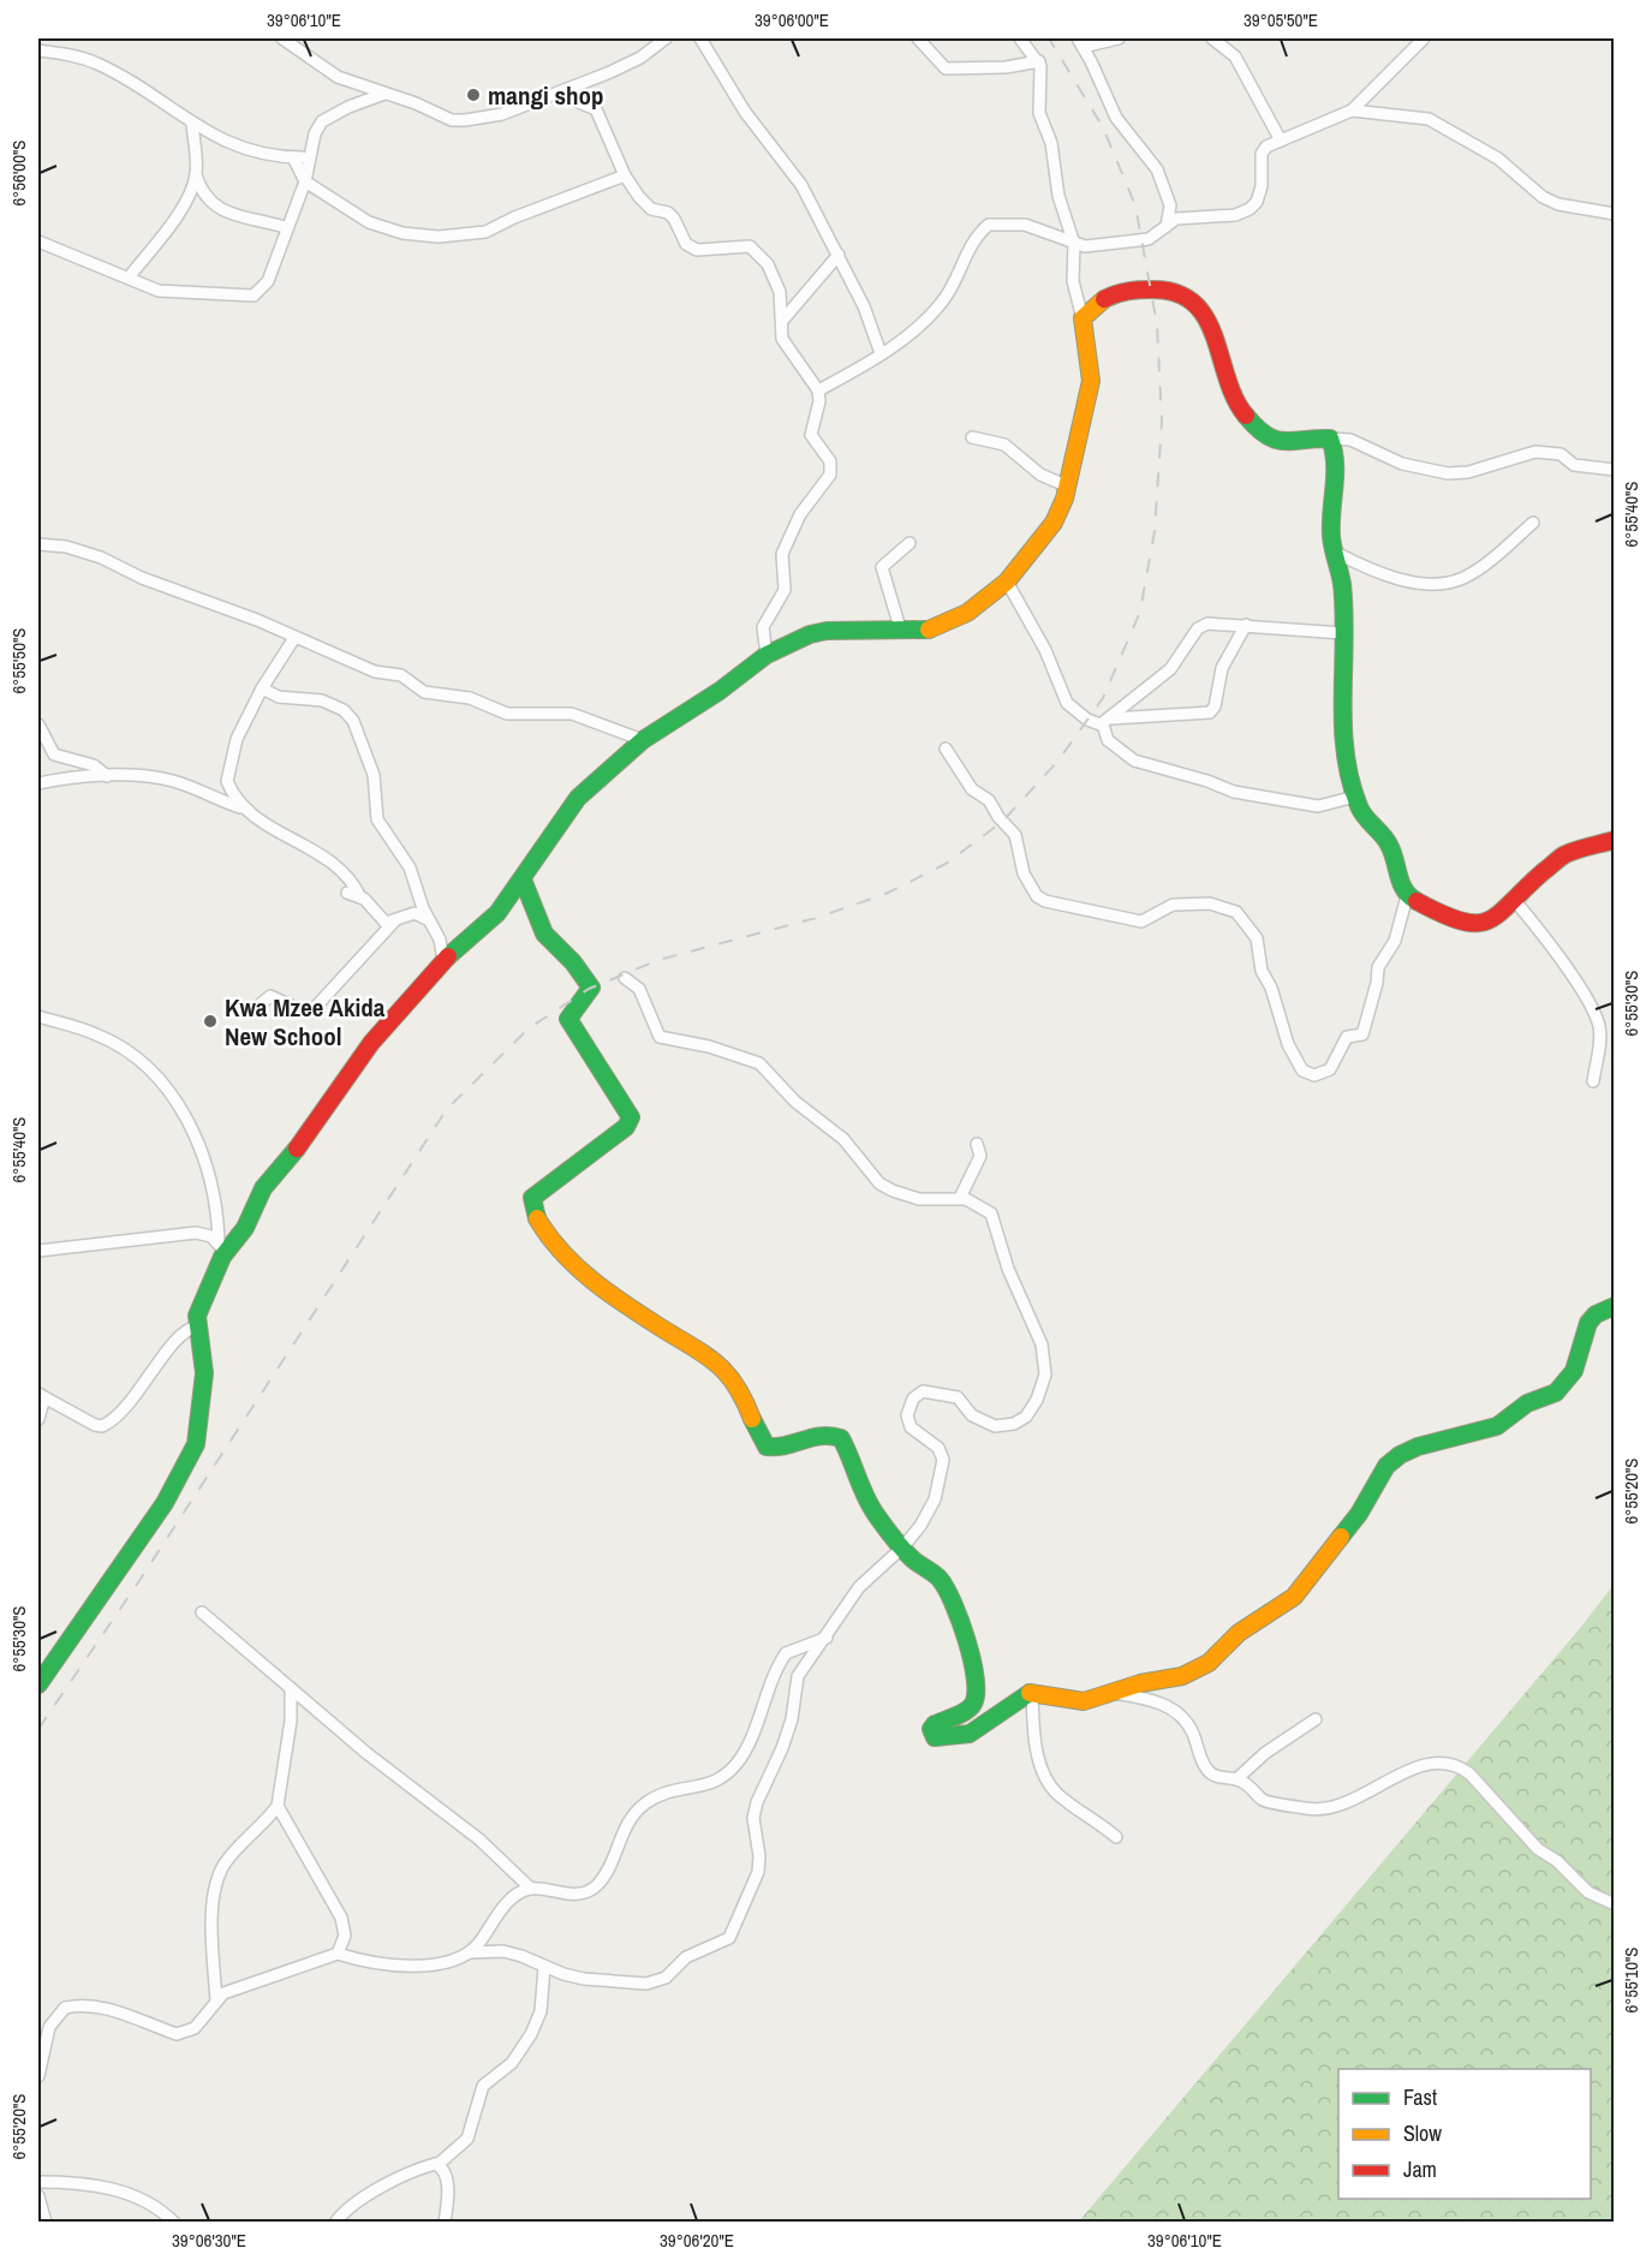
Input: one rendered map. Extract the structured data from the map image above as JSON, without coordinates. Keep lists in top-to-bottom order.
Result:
{
  "places": ["mangi shop", "Kwa Mzee Akida New School"],
  "legend": ["Fast", "Slow", "Jam"],
  "coordinates": [
    "39°06'10\"E",
    "39°06'00\"E",
    "39°05'50\"E",
    "6°56'00\"S",
    "6°55'40\"S",
    "6°55'50\"S",
    "6°55'30\"S",
    "6°55'20\"S",
    "6°55'10\"S",
    "39°06'30\"E",
    "39°06'20\"E"
  ]
}
